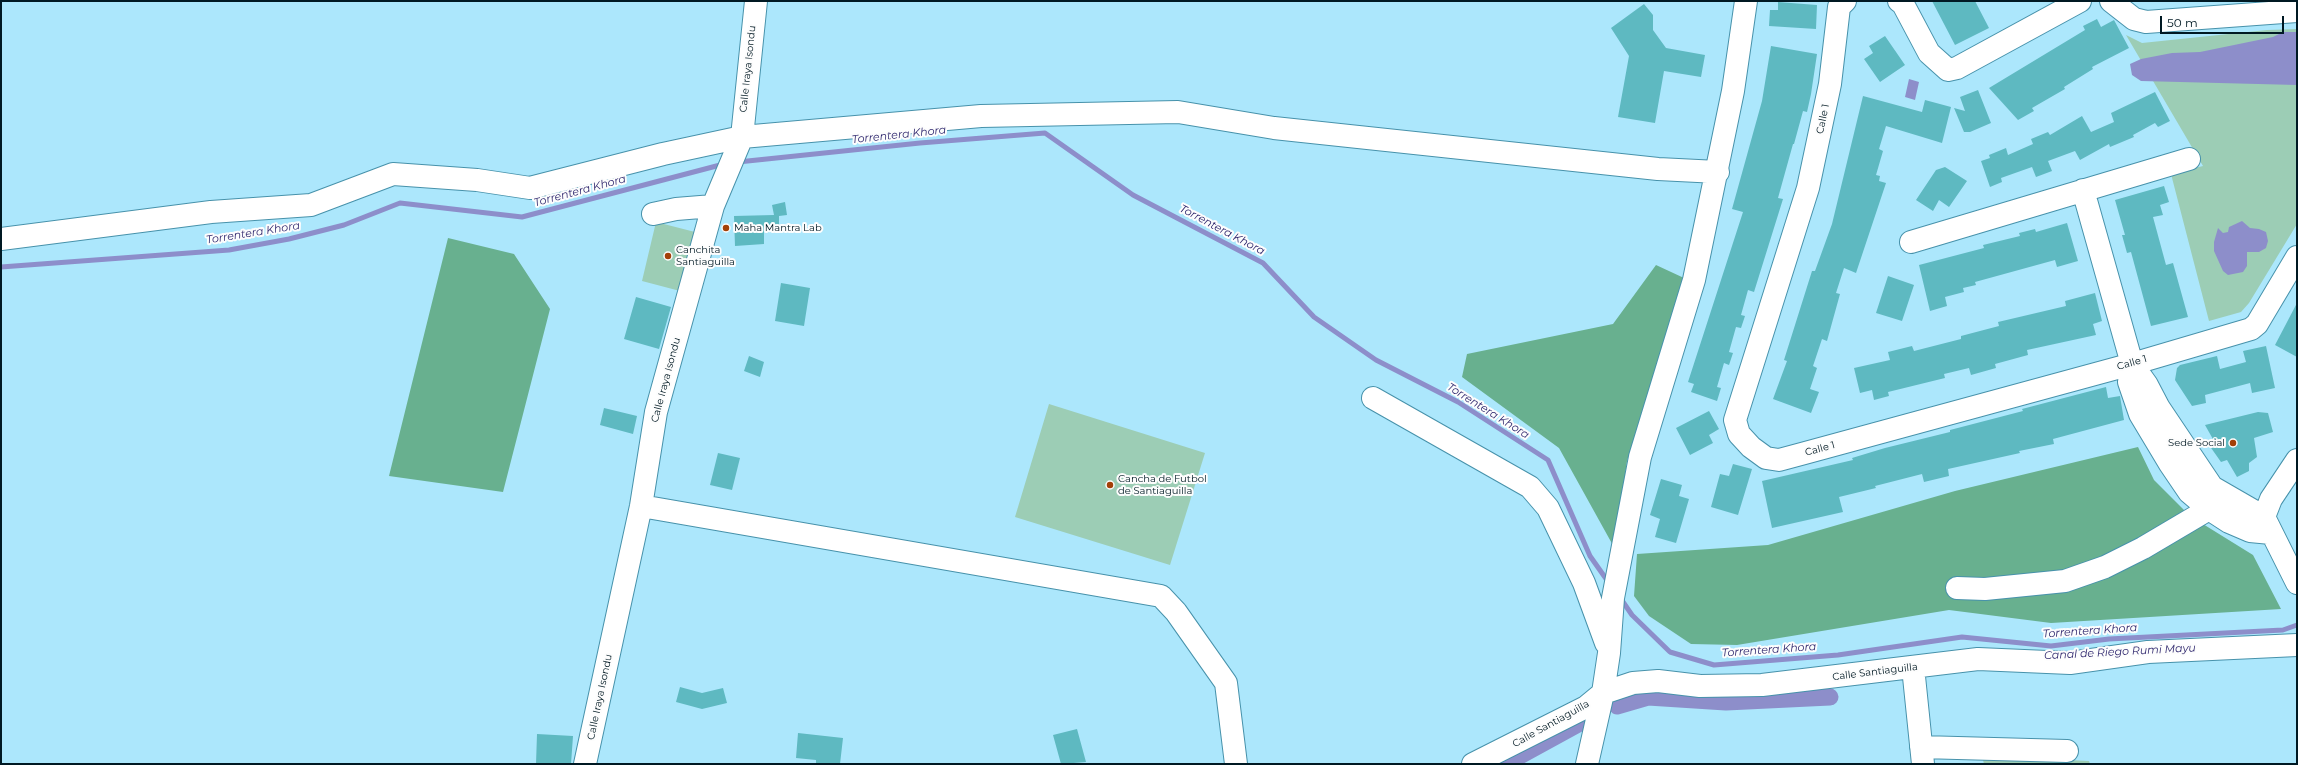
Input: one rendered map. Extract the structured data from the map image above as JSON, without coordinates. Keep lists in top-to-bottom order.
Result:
{
  "streets": {
    "street": ["Calle Iraya Isondu", "Calle 1", "Calle Santiaguilla"]
  },
  "water": ["Torrentera Khora", "Canal de Riego Rumi Mayu"],
  "places": [
    "Maha Mantra Lab",
    "Canchita Santiaguilla",
    "Sede Social",
    "Cancha de Futbol de Santiaguilla"
  ],
  "scale_bar": "50 m"
}
